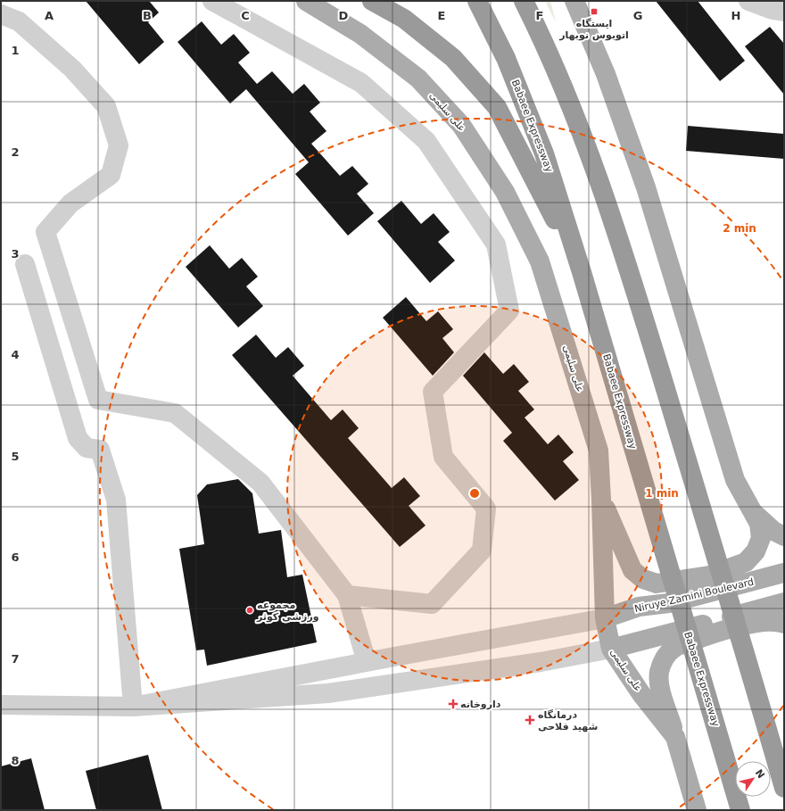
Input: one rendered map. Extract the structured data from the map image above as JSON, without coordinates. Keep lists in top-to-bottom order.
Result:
{
  "streets": {
    "highway": ["Babaee Expressway"],
    "main road": ["علی سلیمی", "Niruye Zamini Boulevard"]
  },
  "crossings": [
    ["علی سلیمی", "Niruye Zamini Boulevard"]
  ],
  "places": {
    "transit": ["ایستگاه اتوبوس نوبهار"],
    "other": ["مجموعه ورزشی کوثر"],
    "health": ["داروخانه", "درمانگاه شهید فلاحی"]
  },
  "north": "top right",
  "grid": {
    "columns": [
      "A",
      "B",
      "C",
      "D",
      "E",
      "F",
      "G",
      "H"
    ],
    "rows": [
      "1",
      "2",
      "3",
      "4",
      "5",
      "6",
      "7",
      "8"
    ]
  },
  "rings": ["2 min", "1 min"]
}
